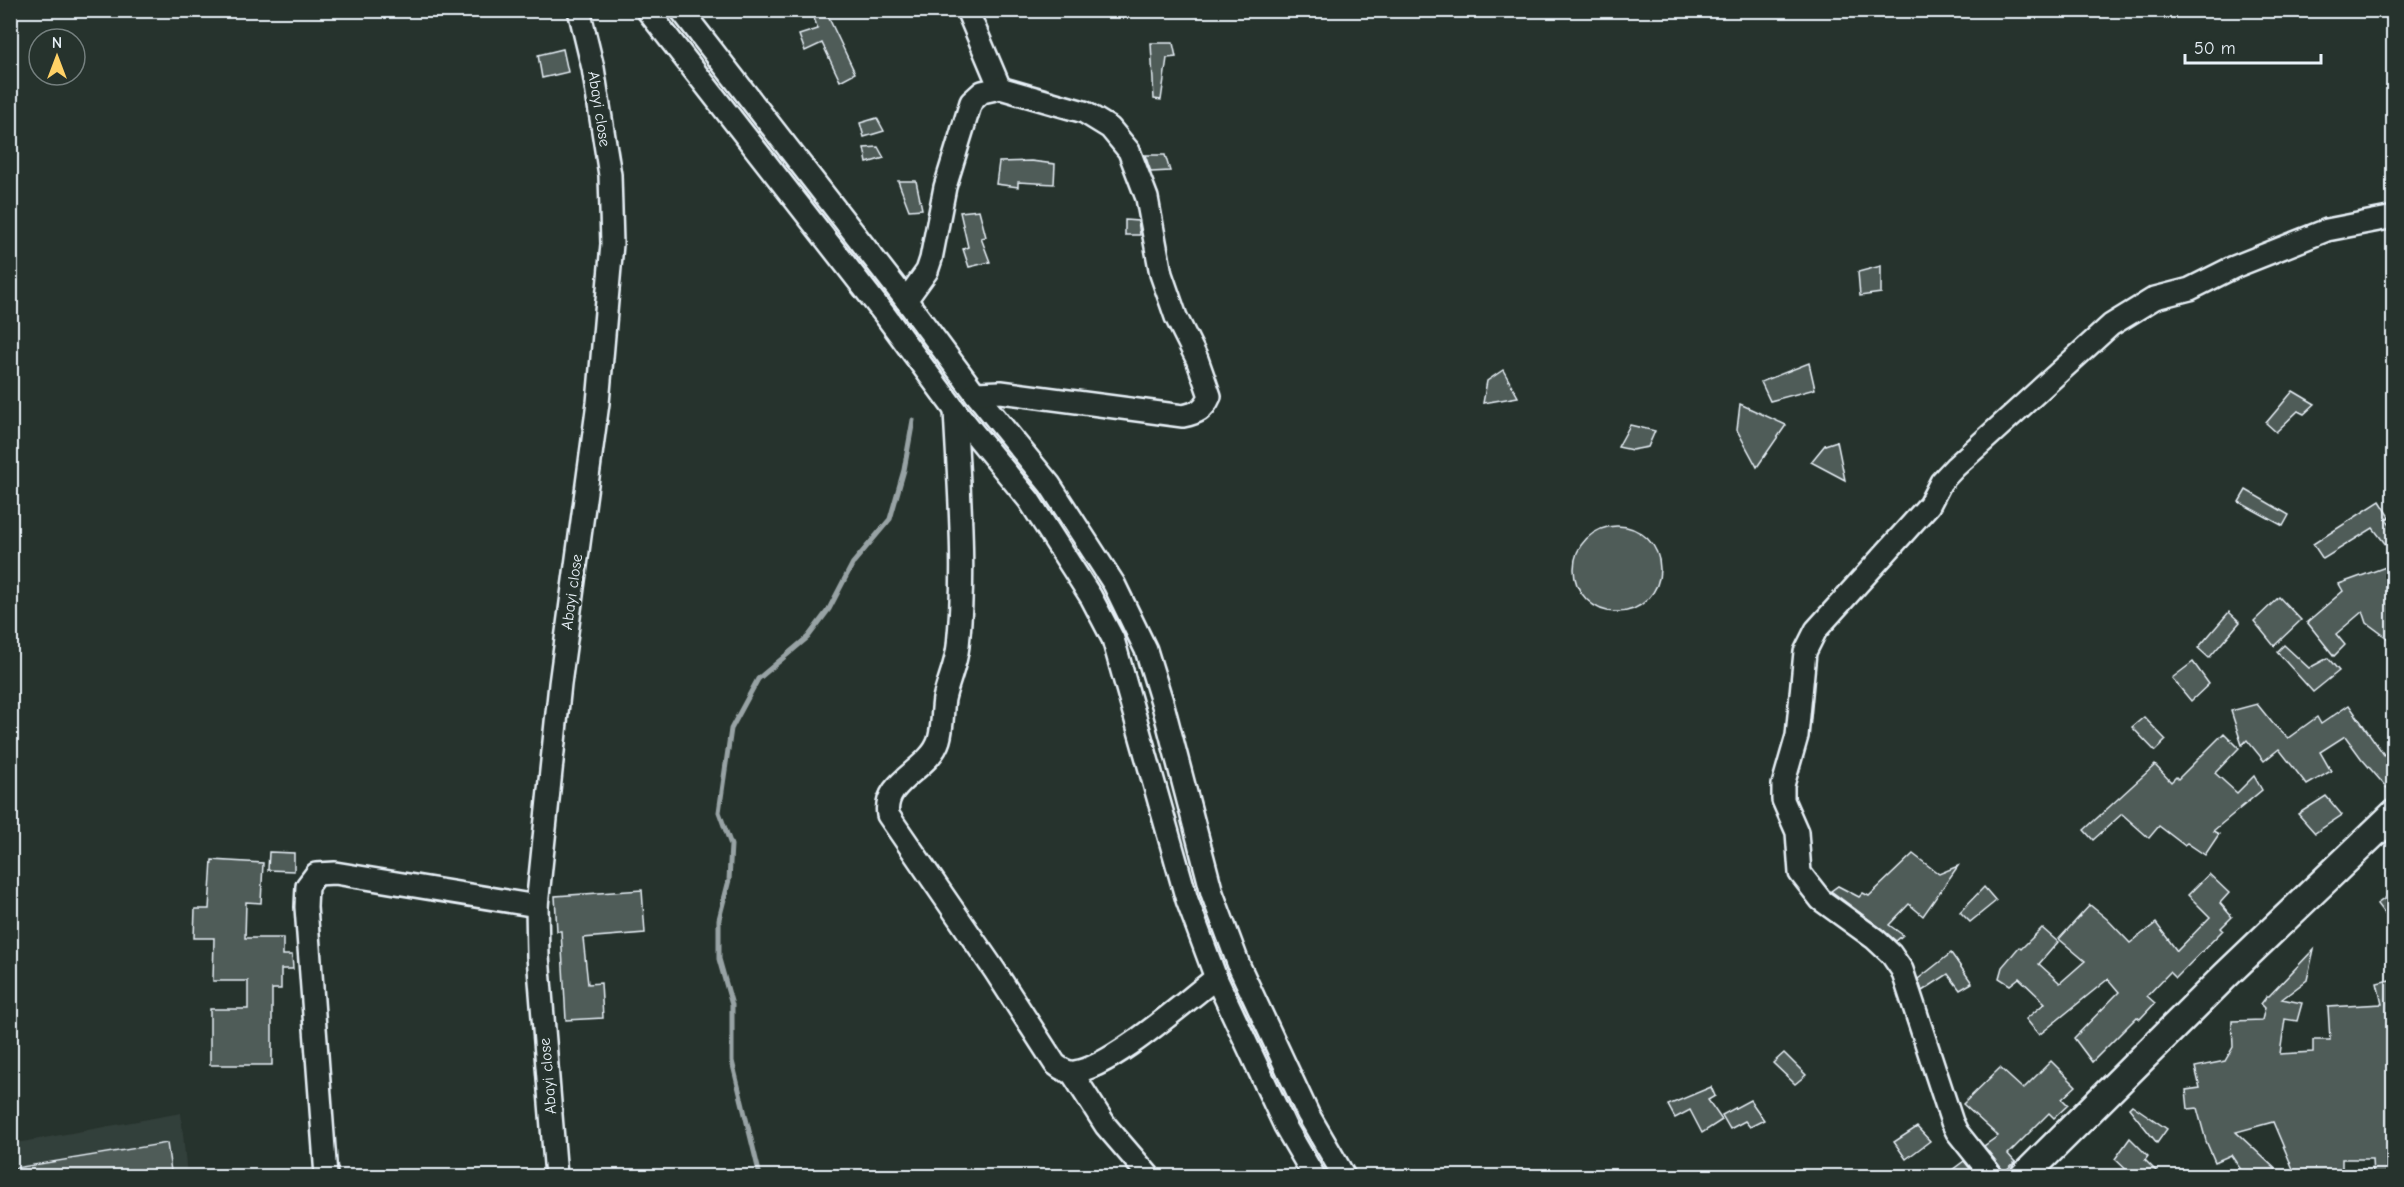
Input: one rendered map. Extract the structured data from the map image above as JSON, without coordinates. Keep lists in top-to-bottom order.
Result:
{
  "streets": {
    "street": ["Abayi close"]
  },
  "scale_bar": "50 m",
  "north": "top"
}
